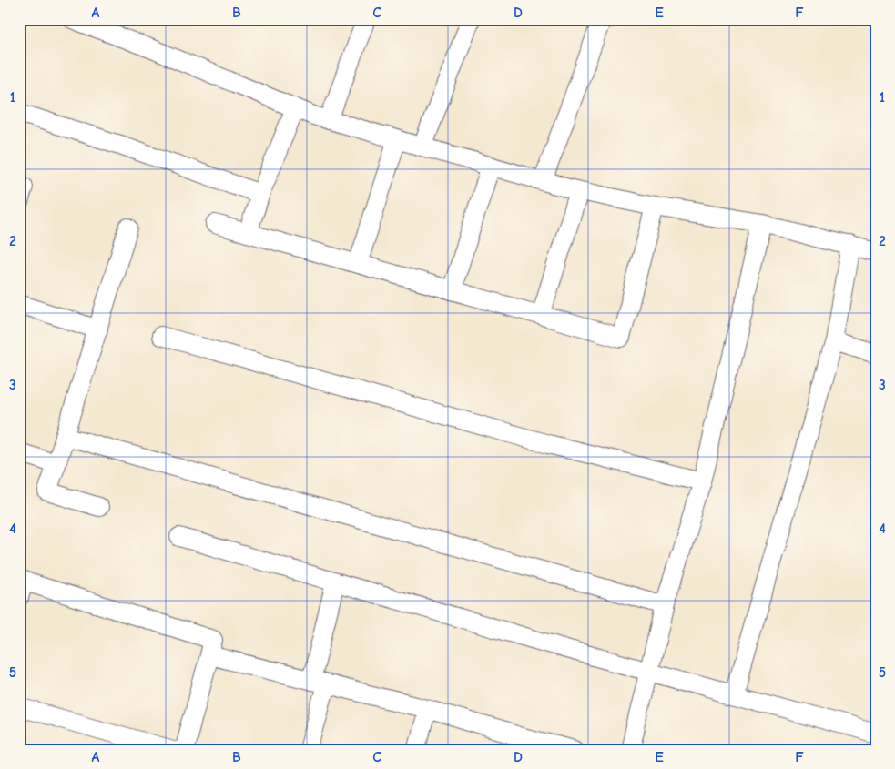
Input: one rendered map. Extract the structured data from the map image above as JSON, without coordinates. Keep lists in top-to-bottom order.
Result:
{
  "grid": {
    "columns": [
      "A",
      "B",
      "C",
      "D",
      "E",
      "F"
    ],
    "rows": [
      "1",
      "2",
      "3",
      "4",
      "5"
    ]
  }
}
